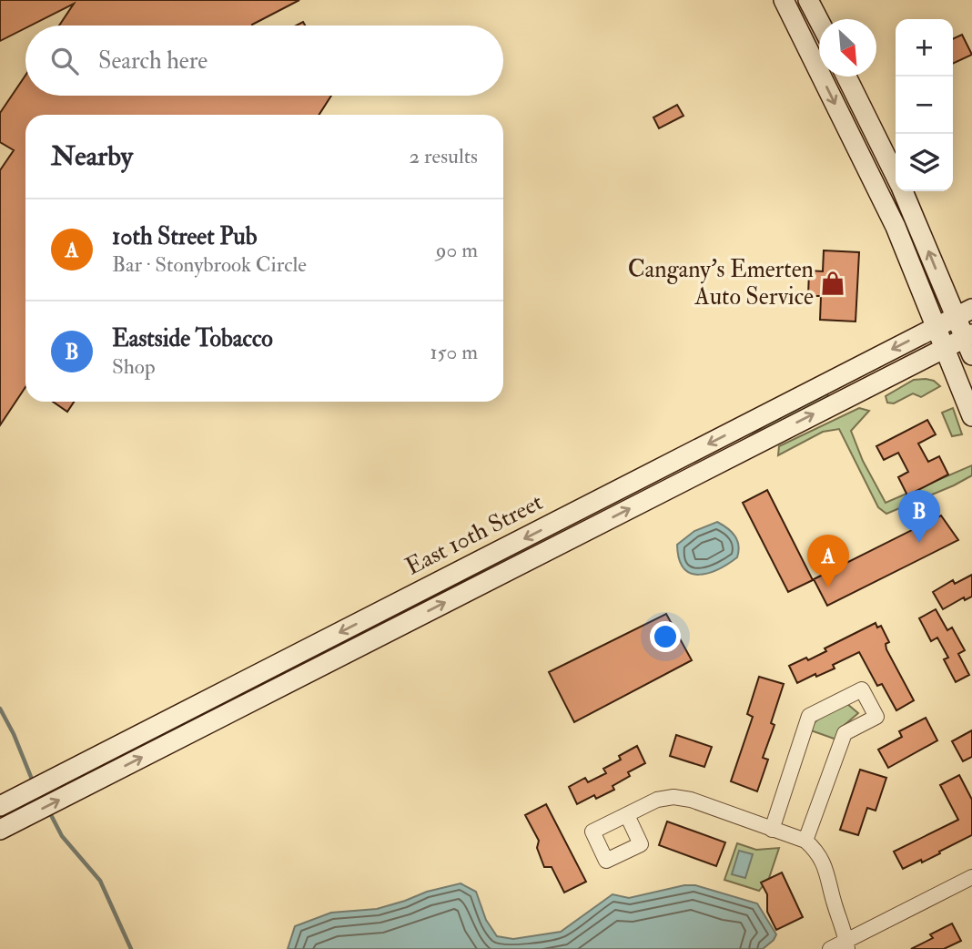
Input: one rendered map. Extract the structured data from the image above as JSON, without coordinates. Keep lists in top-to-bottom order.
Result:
{
  "streets": {
    "main road": ["East 10th Street"]
  },
  "places": {
    "shop": ["Cangany's Emerten Auto Service"]
  },
  "north": "bottom right",
  "page": {
    "map_buttons": ["+", "−"],
    "search": "Search here",
    "heading": ["Nearby", "2 results"],
    "list": [
      {
        "mark": "A",
        "name": "10th Street Pub",
        "note": "Bar · Stonybrook Circle",
        "value": "90 m"
      },
      {
        "mark": "B",
        "name": "Eastside Tobacco",
        "note": "Shop",
        "value": "150 m"
      }
    ],
    "pins": ["B", "A"]
  }
}
